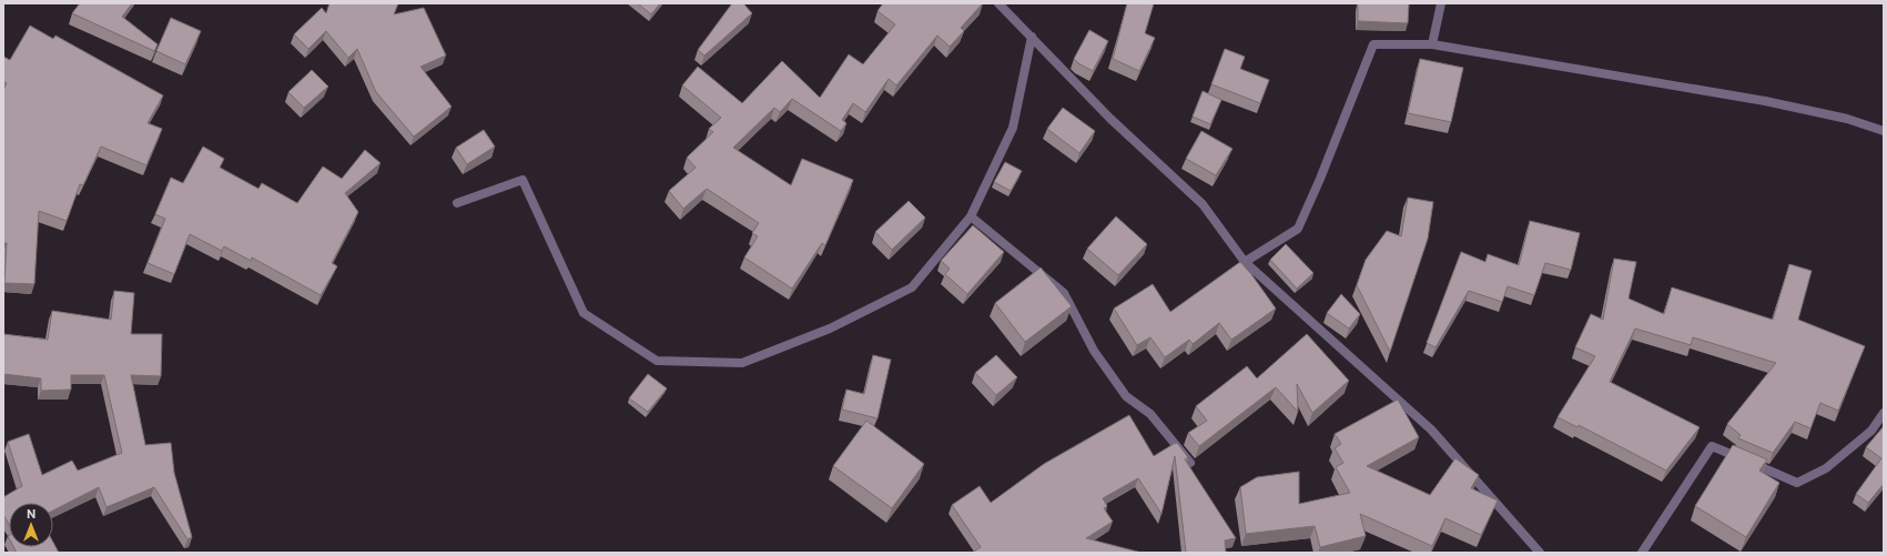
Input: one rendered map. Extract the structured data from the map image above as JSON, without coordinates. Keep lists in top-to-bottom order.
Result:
{
  "north": "top"
}
